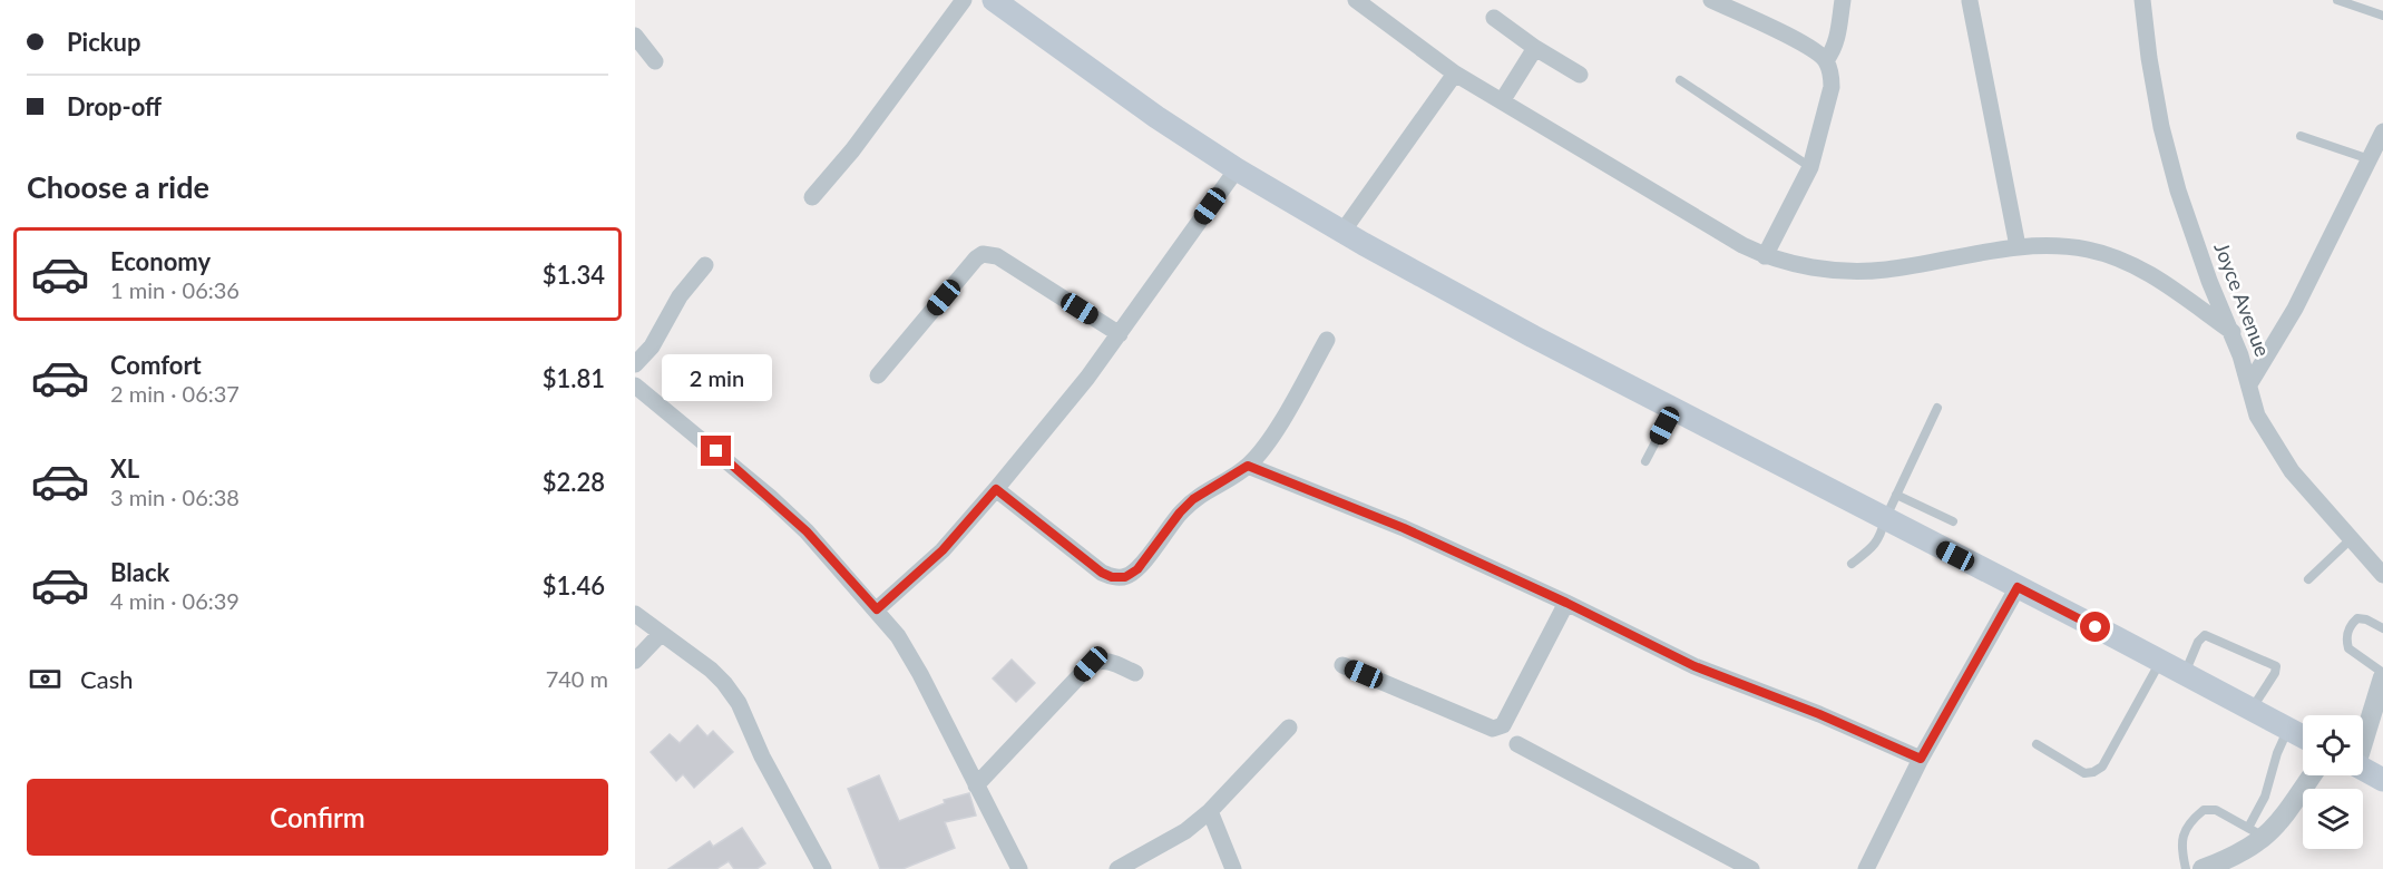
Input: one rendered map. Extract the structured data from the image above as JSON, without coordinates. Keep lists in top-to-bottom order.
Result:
{
  "streets": {
    "street": ["Joyce Avenue"]
  },
  "page": {
    "banner": ["Pickup", "Drop-off"],
    "heading": "Choose a ride",
    "list": [
      {
        "name": "Economy",
        "note": "1 min · 06:36",
        "value": "$1.34"
      },
      {
        "name": "Comfort",
        "note": "2 min · 06:37",
        "value": "$1.81"
      },
      {
        "name": "XL",
        "note": "3 min · 06:38",
        "value": "$2.28"
      },
      {
        "name": "Black",
        "note": "4 min · 06:39",
        "value": "$1.46"
      }
    ],
    "bubble": "2 min",
    "pay": ["Cash", "740 m"],
    "buttons": "Confirm"
  }
}
